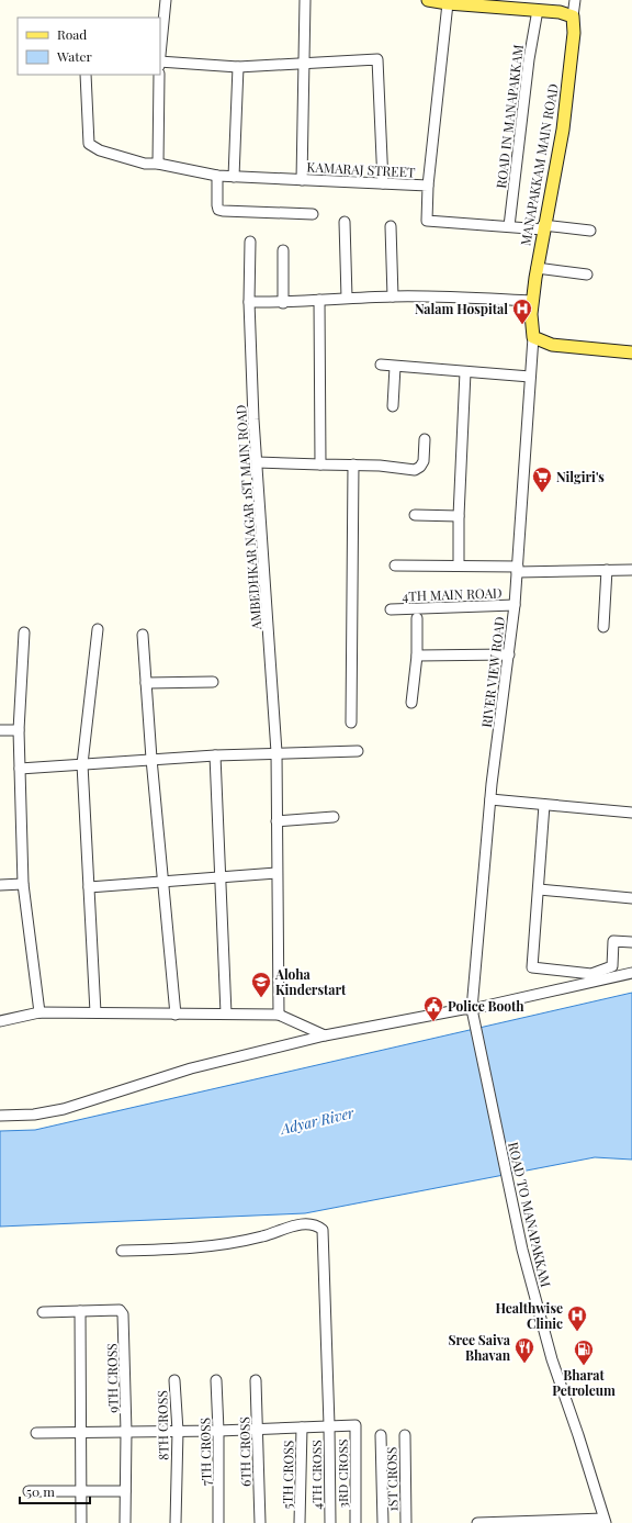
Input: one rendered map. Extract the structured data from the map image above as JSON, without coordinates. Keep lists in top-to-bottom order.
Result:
{
  "streets": {
    "main road": ["MANAPAKKAM MAIN ROAD"],
    "street": [
      "ROAD IN MANAPAKKAM",
      "KAMARAJ STREET",
      "AMBEDHKAR NAGAR 1ST MAIN ROAD",
      "4TH MAIN ROAD",
      "RIVER VIEW ROAD",
      "ROAD TO MANAPAKKAM",
      "9TH CROSS",
      "8TH CROSS",
      "7TH CROSS",
      "6TH CROSS",
      "3RD CROSS",
      "5TH CROSS",
      "4TH CROSS",
      "1ST CROSS"
    ]
  },
  "crossings": [
    ["ROAD IN MANAPAKKAM", "KAMARAJ STREET"],
    ["MANAPAKKAM MAIN ROAD", "KAMARAJ STREET"],
    ["MANAPAKKAM MAIN ROAD", "RIVER VIEW ROAD"],
    ["4TH MAIN ROAD", "RIVER VIEW ROAD"],
    ["RIVER VIEW ROAD", "ROAD TO MANAPAKKAM"],
    ["3RD CROSS", "4TH CROSS"]
  ],
  "water": ["Adyar River"],
  "places": {
    "hospital": ["Nalam Hospital", "Healthwise Clinic"],
    "supermarket": ["Nilgiri's"],
    "school or university": ["Aloha Kinderstart"],
    "public building": ["Police Booth"],
    "restaurant": ["Sree Saiva Bhavan"],
    "fuel station": ["Bharat Petroleum"]
  },
  "legend": ["Road", "Water"],
  "scale_bar": "50 m"
}
